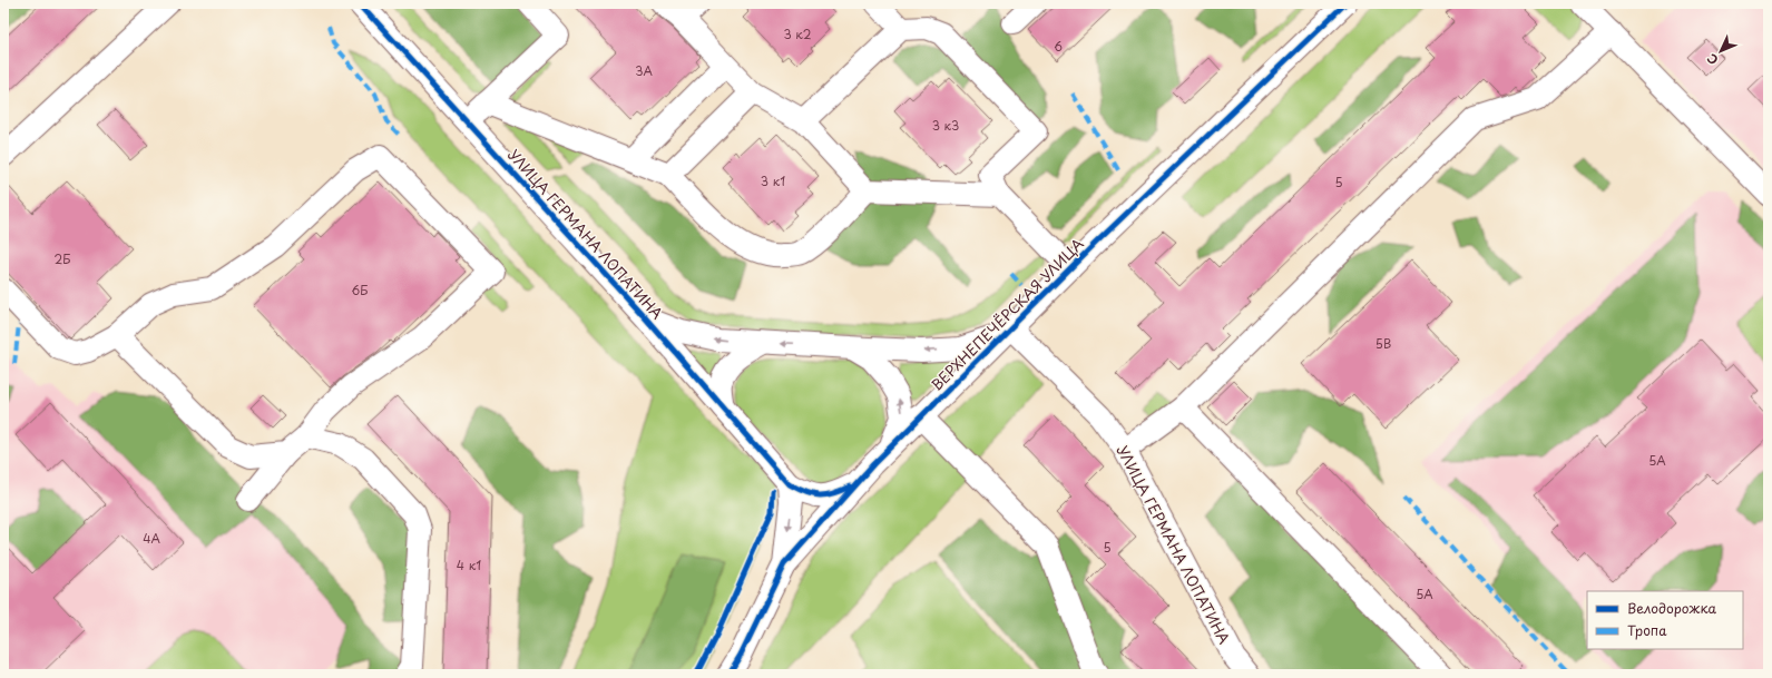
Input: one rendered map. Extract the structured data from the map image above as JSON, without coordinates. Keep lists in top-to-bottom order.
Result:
{
  "streets": {
    "street": ["УЛИЦА ГЕРМАНА ЛОПАТИНА", "ВЕРХНЕПЕЧЁРСКАЯ УЛИЦА"]
  },
  "crossings": [
    ["УЛИЦА ГЕРМАНА ЛОПАТИНА", "ВЕРХНЕПЕЧЁРСКАЯ УЛИЦА"]
  ],
  "house_numbers": [
    "3 к2",
    "6",
    "3А",
    "3 к3",
    "3 к1",
    "5",
    "2Б",
    "6Б",
    "5В",
    "5А",
    "4А",
    "5",
    "4 к1",
    "5А"
  ],
  "legend": ["Велодорожка", "Тропа"],
  "north": "bottom left"
}
